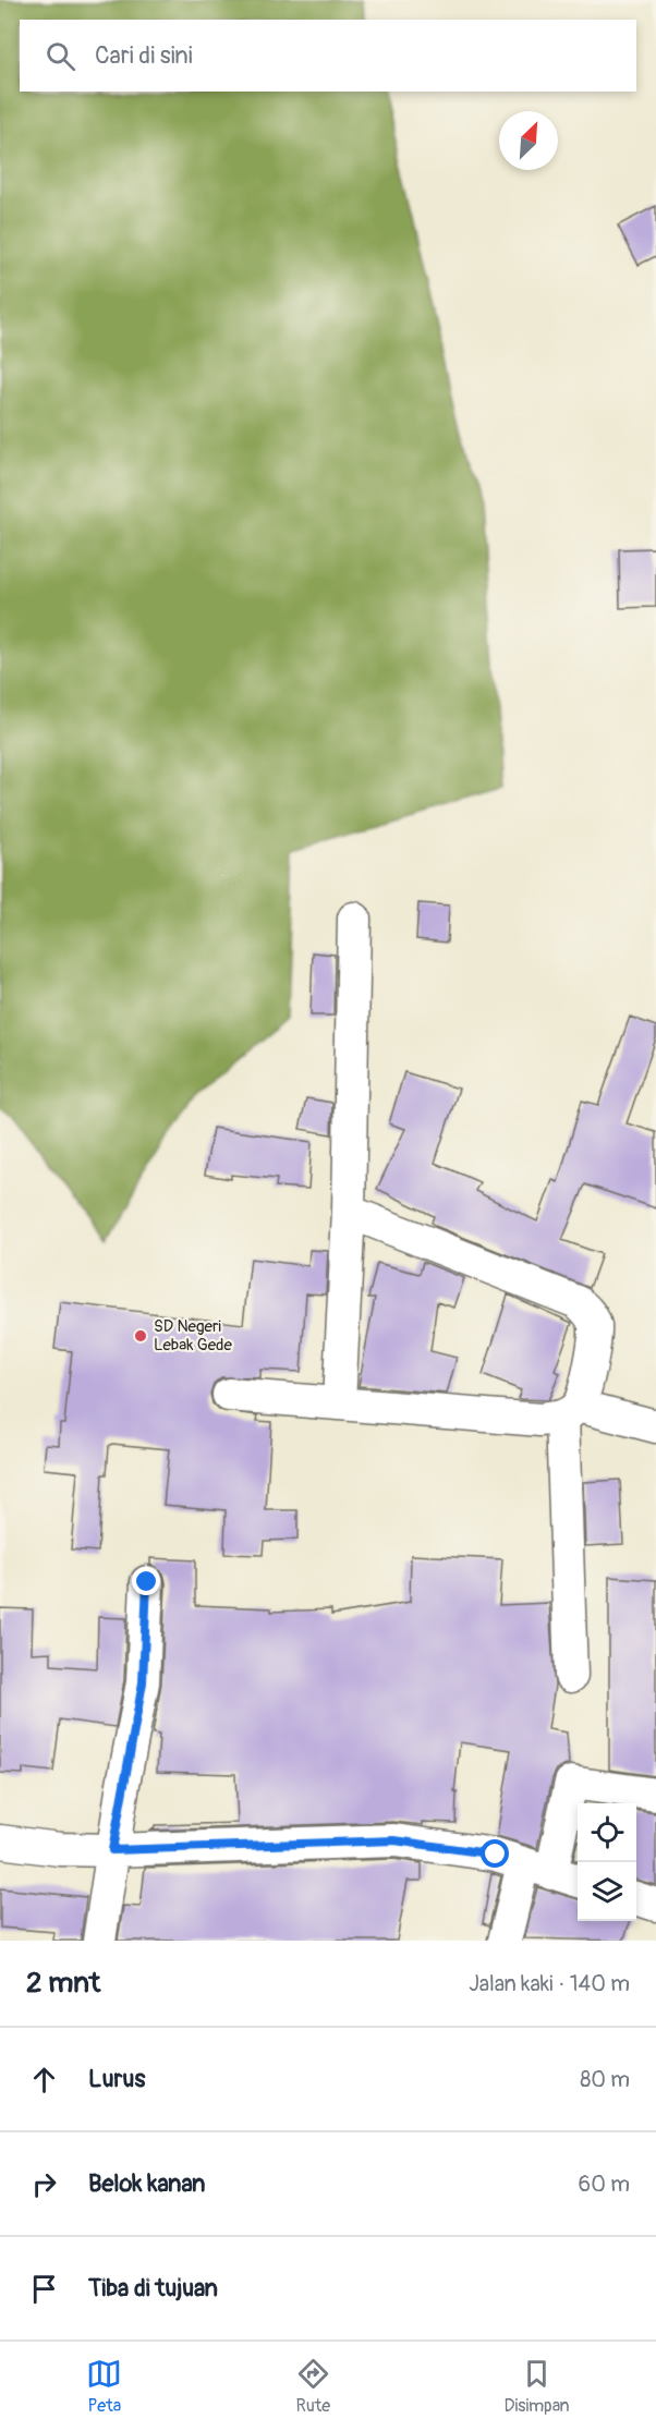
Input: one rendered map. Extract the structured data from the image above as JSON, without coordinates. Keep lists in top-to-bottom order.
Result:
{
  "places": ["SD Negeri Lebak Gede"],
  "north": "top right",
  "page": {
    "search": "Cari di sini",
    "heading": ["2 mnt", "Jalan kaki · 140 m"],
    "list": [
      ["Lurus", "80 m"],
      ["Belok kanan", "60 m"],
      "Tiba di tujuan"
    ],
    "nav": ["Peta", "Rute", "Disimpan"]
  }
}
